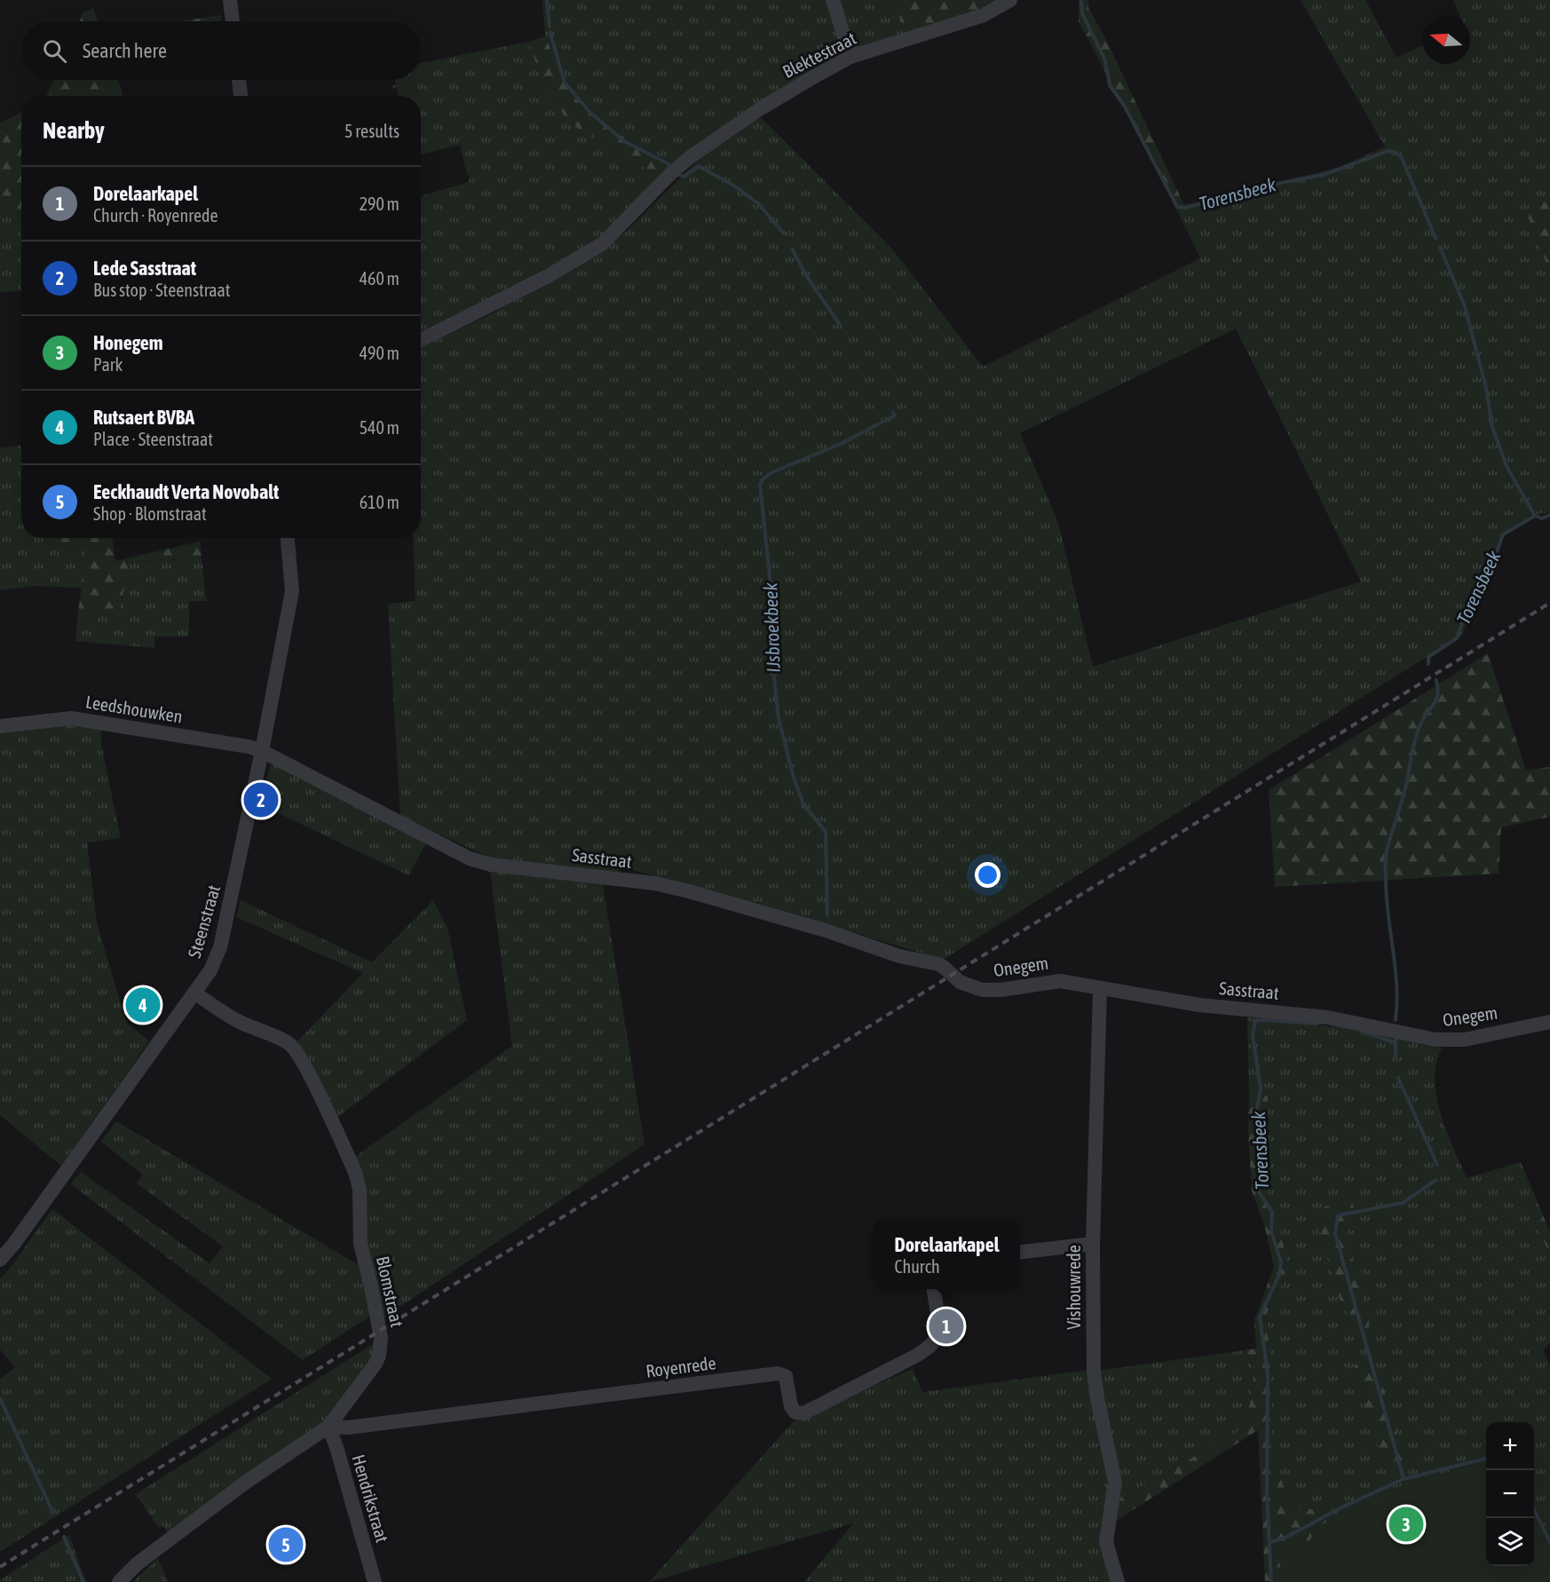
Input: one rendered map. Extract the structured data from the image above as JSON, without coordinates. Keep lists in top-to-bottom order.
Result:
{
  "streets": {
    "street": [
      "Blektestraat",
      "Leedshouwken",
      "Sasstraat",
      "Steenstraat",
      "Onegem",
      "Vishouwrede",
      "Blomstraat",
      "Royenrede",
      "Hendrikstraat"
    ]
  },
  "crossings": [
    ["Leedshouwken", "Sasstraat"],
    ["Leedshouwken", "Steenstraat"],
    ["Sasstraat", "Steenstraat"],
    ["Sasstraat", "Onegem"],
    ["Sasstraat", "Vishouwrede"],
    ["Steenstraat", "Blomstraat"],
    ["Onegem", "Vishouwrede"],
    ["Blomstraat", "Royenrede"],
    ["Blomstraat", "Hendrikstraat"],
    ["Royenrede", "Hendrikstraat"]
  ],
  "water": ["Torensbeek", "IJsbroekbeek"],
  "north": "left",
  "page": {
    "search": "Search here",
    "heading": ["Nearby", "5 results"],
    "list": [
      {
        "mark": "1",
        "name": "Dorelaarkapel",
        "note": "Church · Royenrede",
        "value": "290 m"
      },
      {
        "mark": "2",
        "name": "Lede Sasstraat",
        "note": "Bus stop · Steenstraat",
        "value": "460 m"
      },
      {
        "mark": "3",
        "name": "Honegem",
        "note": "Park",
        "value": "490 m"
      },
      {
        "mark": "4",
        "name": "Rutsaert BVBA",
        "note": "Place · Steenstraat",
        "value": "540 m"
      },
      {
        "mark": "5",
        "name": "Eeckhaudt Verta Novobalt",
        "note": "Shop · Blomstraat",
        "value": "610 m"
      }
    ],
    "pins": [
      "2",
      "4",
      "1",
      "3",
      "5"
    ],
    "popup": ["Dorelaarkapel", "Church"],
    "map_buttons": ["+", "−"]
  }
}
